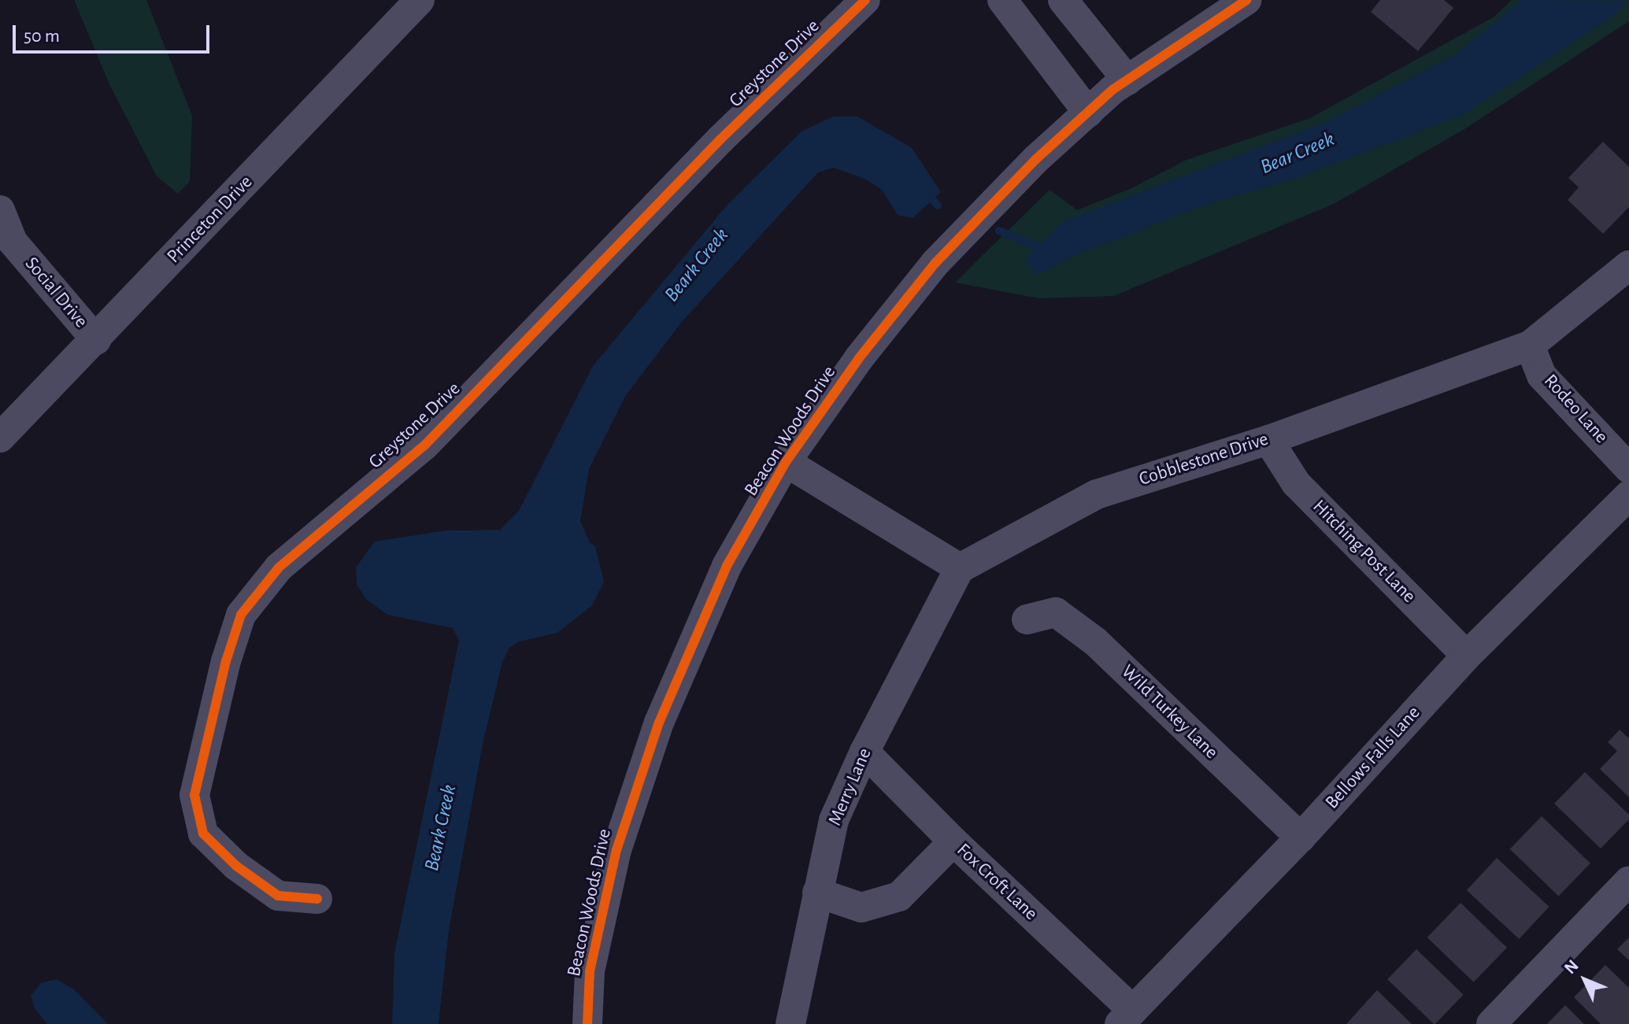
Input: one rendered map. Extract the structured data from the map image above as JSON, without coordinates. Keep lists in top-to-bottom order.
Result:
{
  "streets": {
    "street": [
      "Greystone Drive",
      "Princeton Drive",
      "Social Drive",
      "Rodeo Lane",
      "Beacon Woods Drive",
      "Cobblestone Drive",
      "Hitching Post Lane",
      "Wild Turkey Lane",
      "Bellows Falls Lane",
      "Merry Lane",
      "Fox Croft Lane"
    ]
  },
  "crossings": [
    ["Princeton Drive", "Social Drive"],
    ["Rodeo Lane", "Cobblestone Drive"],
    ["Cobblestone Drive", "Hitching Post Lane"],
    ["Cobblestone Drive", "Merry Lane"],
    ["Hitching Post Lane", "Bellows Falls Lane"],
    ["Wild Turkey Lane", "Bellows Falls Lane"],
    ["Bellows Falls Lane", "Fox Croft Lane"],
    ["Merry Lane", "Fox Croft Lane"]
  ],
  "water": ["Bear Creek", "Beark Creek"],
  "scale_bar": "50 m",
  "north": "top left"
}
